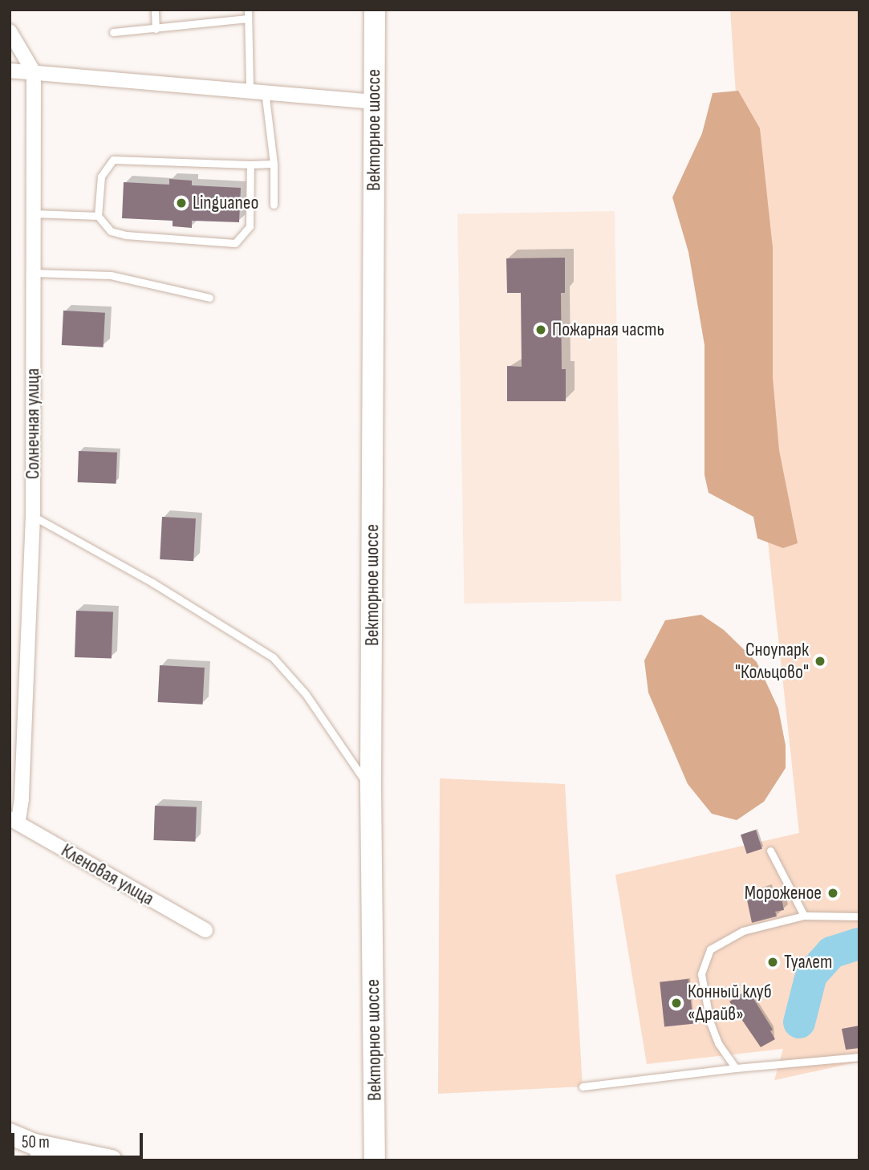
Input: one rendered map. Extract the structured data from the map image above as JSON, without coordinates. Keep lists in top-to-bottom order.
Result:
{
  "streets": {
    "main road": ["Векторное шоссе"],
    "street": ["Солнечная улица", "Кленовая улица"]
  },
  "crossings": [
    ["Солнечная улица", "Кленовая улица"]
  ],
  "places": [
    "Linguaneo",
    "Пожарная часть",
    "Сноупарк \"Кольцово\"",
    "Мороженое",
    "Туалет",
    "Конный клуб «Драйв»"
  ],
  "scale_bar": "50 m"
}
